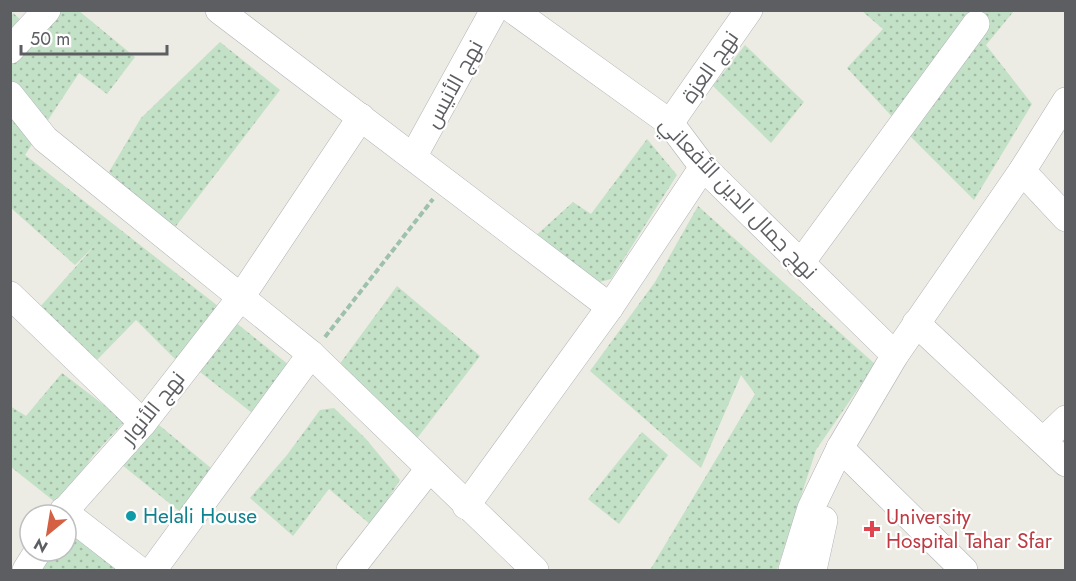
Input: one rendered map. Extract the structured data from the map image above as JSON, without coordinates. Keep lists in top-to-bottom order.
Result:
{
  "streets": {
    "street": [
      "نهج العزة",
      "نهج الأنيس",
      "نهج جمال الدين الأفعاني",
      "نهج الأنوار"
    ]
  },
  "crossings": [
    ["نهج العزة", "نهج جمال الدين الأفعاني"]
  ],
  "places": {
    "other": ["Helali House"],
    "health": ["University Hospital Tahar Sfar"]
  },
  "scale_bar": "50 m",
  "north": "bottom left"
}
